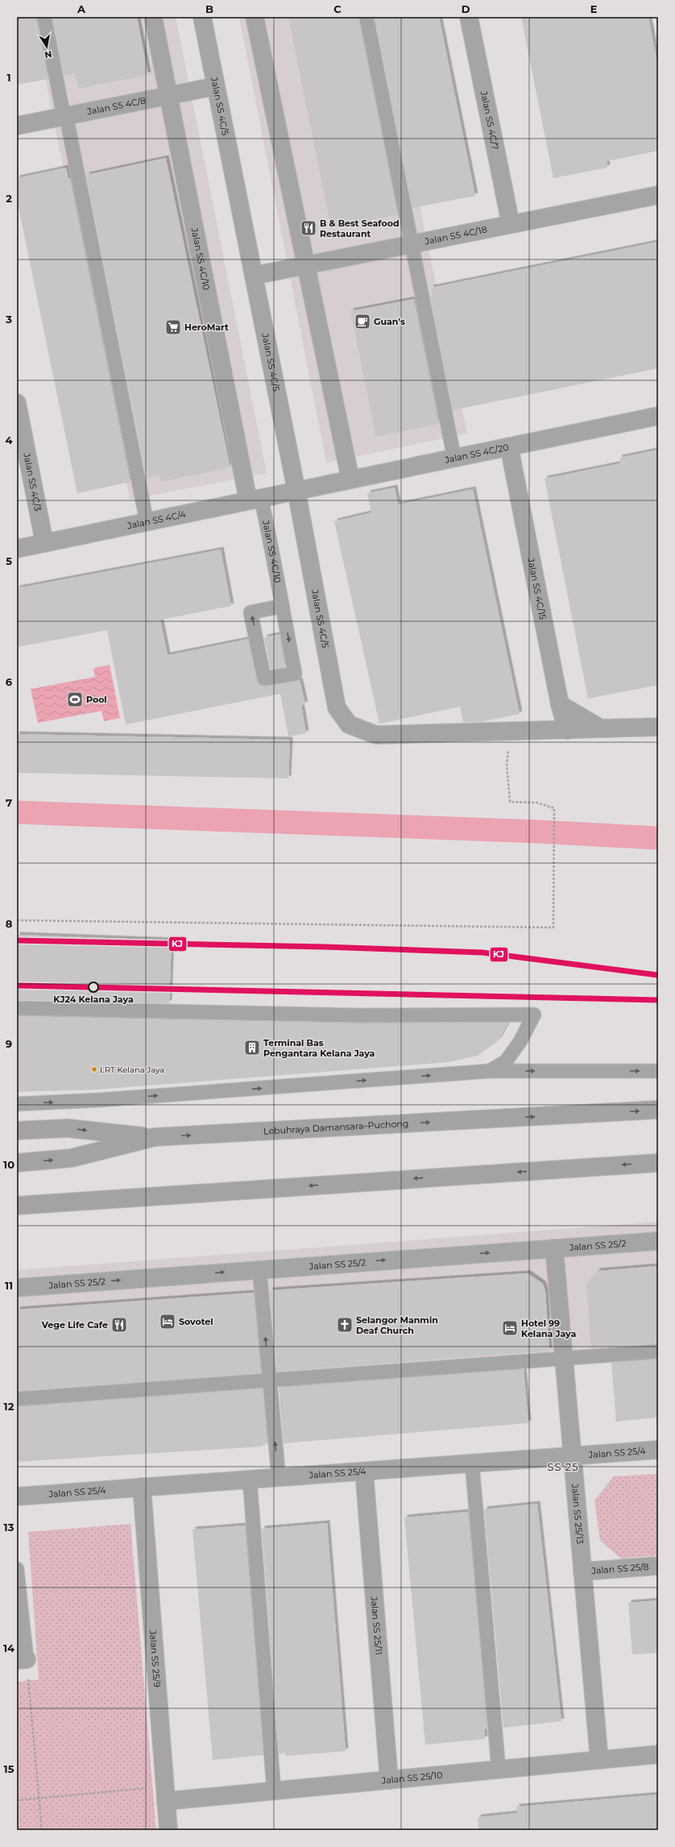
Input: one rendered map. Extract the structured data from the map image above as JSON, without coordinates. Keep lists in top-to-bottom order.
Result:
{
  "streets": {
    "highway": ["Lebuhraya Damansara–Puchong"],
    "street": [
      "Jalan SS 4C/8",
      "Jalan SS 4C/5",
      "Jalan SS 4C/7",
      "Jalan SS 4C/18",
      "Jalan SS 4C/10",
      "Jalan SS 4C/20",
      "Jalan SS 4C/3",
      "Jalan SS 4C/4",
      "Jalan SS 4C/15",
      "Jalan SS 25/2",
      "Jalan SS 25/4",
      "Jalan SS 25/13",
      "Jalan SS 25/8",
      "Jalan SS 25/11",
      "Jalan SS 25/9",
      "Jalan SS 25/10"
    ]
  },
  "crossings": [
    ["Jalan SS 4C/8", "Jalan SS 4C/5"],
    ["Jalan SS 4C/8", "Jalan SS 4C/10"],
    ["Jalan SS 4C/5", "Jalan SS 4C/18"],
    ["Jalan SS 4C/5", "Jalan SS 4C/20"],
    ["Jalan SS 4C/5", "Jalan SS 4C/4"],
    ["Jalan SS 4C/7", "Jalan SS 4C/18"],
    ["Jalan SS 4C/10", "Jalan SS 4C/4"],
    ["Jalan SS 4C/20", "Jalan SS 4C/4"],
    ["Jalan SS 4C/20", "Jalan SS 4C/15"],
    ["Jalan SS 4C/3", "Jalan SS 4C/4"],
    ["Jalan SS 25/2", "Jalan SS 25/13"],
    ["Jalan SS 25/4", "Jalan SS 25/13"],
    ["Jalan SS 25/4", "Jalan SS 25/11"],
    ["Jalan SS 25/4", "Jalan SS 25/9"],
    ["Jalan SS 25/13", "Jalan SS 25/8"],
    ["Jalan SS 25/13", "Jalan SS 25/10"],
    ["Jalan SS 25/11", "Jalan SS 25/10"],
    ["Jalan SS 25/9", "Jalan SS 25/10"]
  ],
  "one_way": ["Jalan SS 25/2"],
  "districts": ["SS 25"],
  "places": {
    "restaurant": ["B & Best Seafood Restaurant", "Vege Life Cafe"],
    "cafe": ["Guan's"],
    "supermarket": ["HeroMart"],
    "sports": ["Pool"],
    "other": ["KJ24 Kelana Jaya", "LRT Kelana Jaya"],
    "building": ["Terminal Bas Pengantara Kelana Jaya"],
    "hotel": ["Sovotel", "Hotel 99 Kelana Jaya"],
    "church": ["Selangor Manmin Deaf Church"]
  },
  "lines": ["transit line KJ"],
  "north": "bottom",
  "grid": {
    "columns": [
      "A",
      "B",
      "C",
      "D",
      "E"
    ],
    "rows": [
      "1",
      "2",
      "3",
      "4",
      "5",
      "6",
      "7",
      "8",
      "9",
      "10",
      "11",
      "12",
      "13",
      "14",
      "15"
    ]
  }
}
